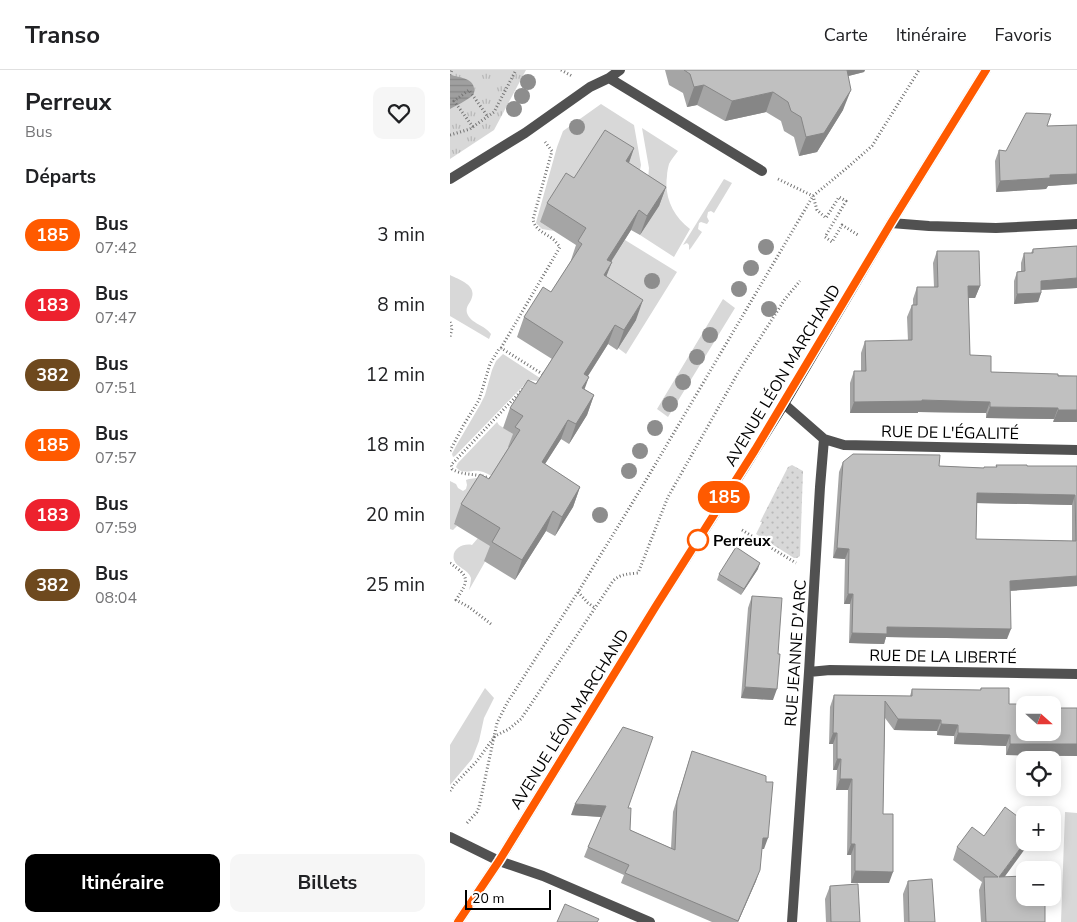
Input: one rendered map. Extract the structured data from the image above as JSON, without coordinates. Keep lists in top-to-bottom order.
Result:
{
  "streets": {
    "main road": ["AVENUE LÉON MARCHAND"],
    "street": ["RUE DE L'ÉGALITÉ", "RUE JEANNE D'ARC", "RUE DE LA LIBERTÉ"]
  },
  "crossings": [
    ["RUE DE L'ÉGALITÉ", "RUE JEANNE D'ARC"],
    ["RUE JEANNE D'ARC", "RUE DE LA LIBERTÉ"]
  ],
  "places": ["Perreux"],
  "lines": ["bus line 185"],
  "scale_bar": "20 m",
  "north": "right",
  "page": {
    "header": "Transo",
    "nav": ["Carte", "Itinéraire", "Favoris"],
    "heading": [
      ["Perreux", "Bus"],
      "Départs"
    ],
    "on_map": "185",
    "list": [
      {
        "mark": "185",
        "name": "Bus",
        "note": "07:42",
        "value": "3 min"
      },
      {
        "mark": "183",
        "name": "Bus",
        "note": "07:47",
        "value": "8 min"
      },
      {
        "mark": "382",
        "name": "Bus",
        "note": "07:51",
        "value": "12 min"
      },
      {
        "mark": "185",
        "name": "Bus",
        "note": "07:57",
        "value": "18 min"
      },
      {
        "mark": "183",
        "name": "Bus",
        "note": "07:59",
        "value": "20 min"
      },
      {
        "mark": "382",
        "name": "Bus",
        "note": "08:04",
        "value": "25 min"
      }
    ],
    "map_buttons": ["+", "−"],
    "buttons": ["Itinéraire", "Billets"],
    "scale": "20 m"
  }
}
